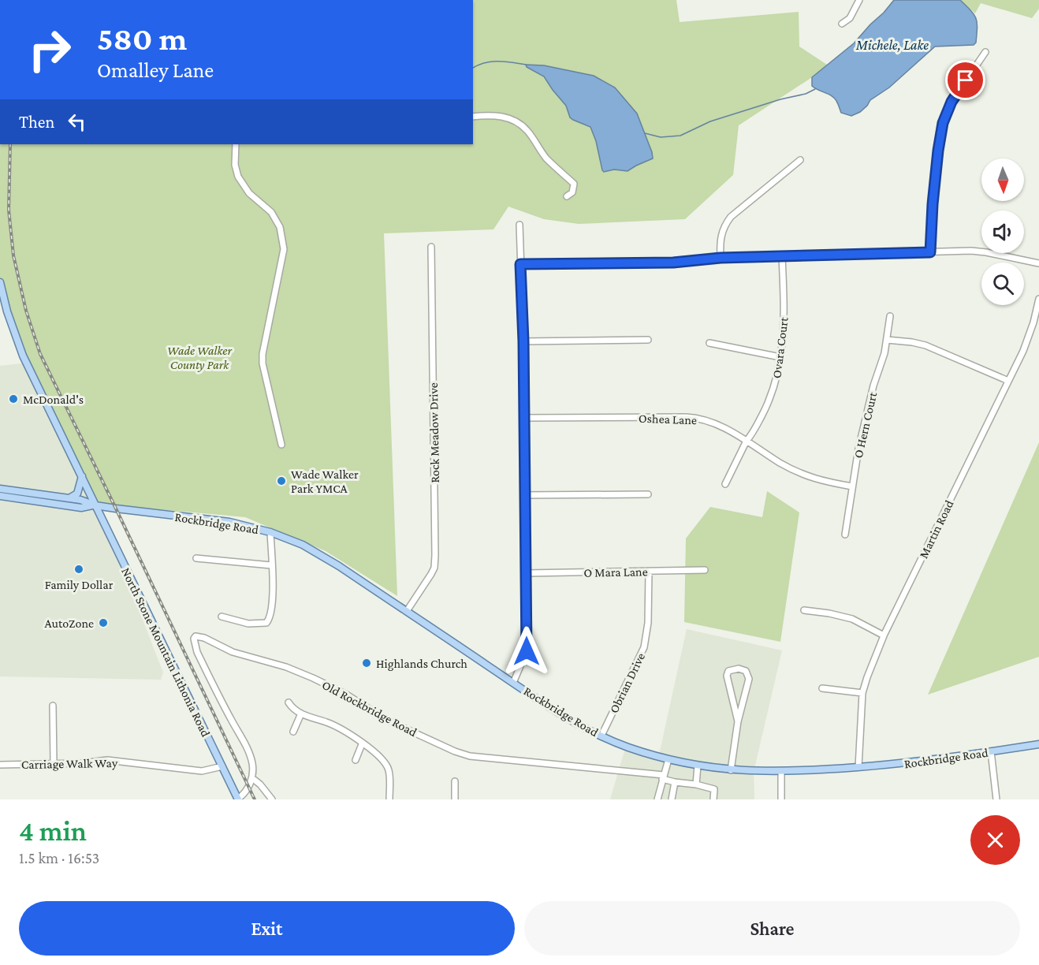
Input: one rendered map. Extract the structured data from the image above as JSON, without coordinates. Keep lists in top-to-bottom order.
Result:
{
  "streets": {
    "main road": ["Rockbridge Road", "North Stone Mountain Lithonia Road"],
    "street": [
      "Ovara Court",
      "Oshea Lane",
      "O Hern Court",
      "Rock Meadow Drive",
      "Martin Road",
      "O Mara Lane",
      "Obrian Drive",
      "Old Rockbridge Road",
      "Carriage Walk Way"
    ]
  },
  "crossings": [
    ["Ovara Court", "Oshea Lane"],
    ["Oshea Lane", "O Hern Court"],
    ["Rock Meadow Drive", "Rockbridge Road"],
    ["Rockbridge Road", "Martin Road"],
    ["Rockbridge Road", "North Stone Mountain Lithonia Road"],
    ["Rockbridge Road", "Obrian Drive"],
    ["O Mara Lane", "Obrian Drive"],
    ["North Stone Mountain Lithonia Road", "Carriage Walk Way"]
  ],
  "water": ["Michele, Lake"],
  "parks": ["Wade Walker County Park"],
  "places": [
    "McDonald's",
    "Wade Walker Park YMCA",
    "Family Dollar",
    "AutoZone",
    "Highlands Church"
  ],
  "north": "bottom",
  "page": {
    "turn": ["580 m", "Omalley Lane"],
    "then": "Then",
    "heading": ["4 min", "1.5 km · 16:53"],
    "buttons": ["Exit", "Share"]
  }
}
